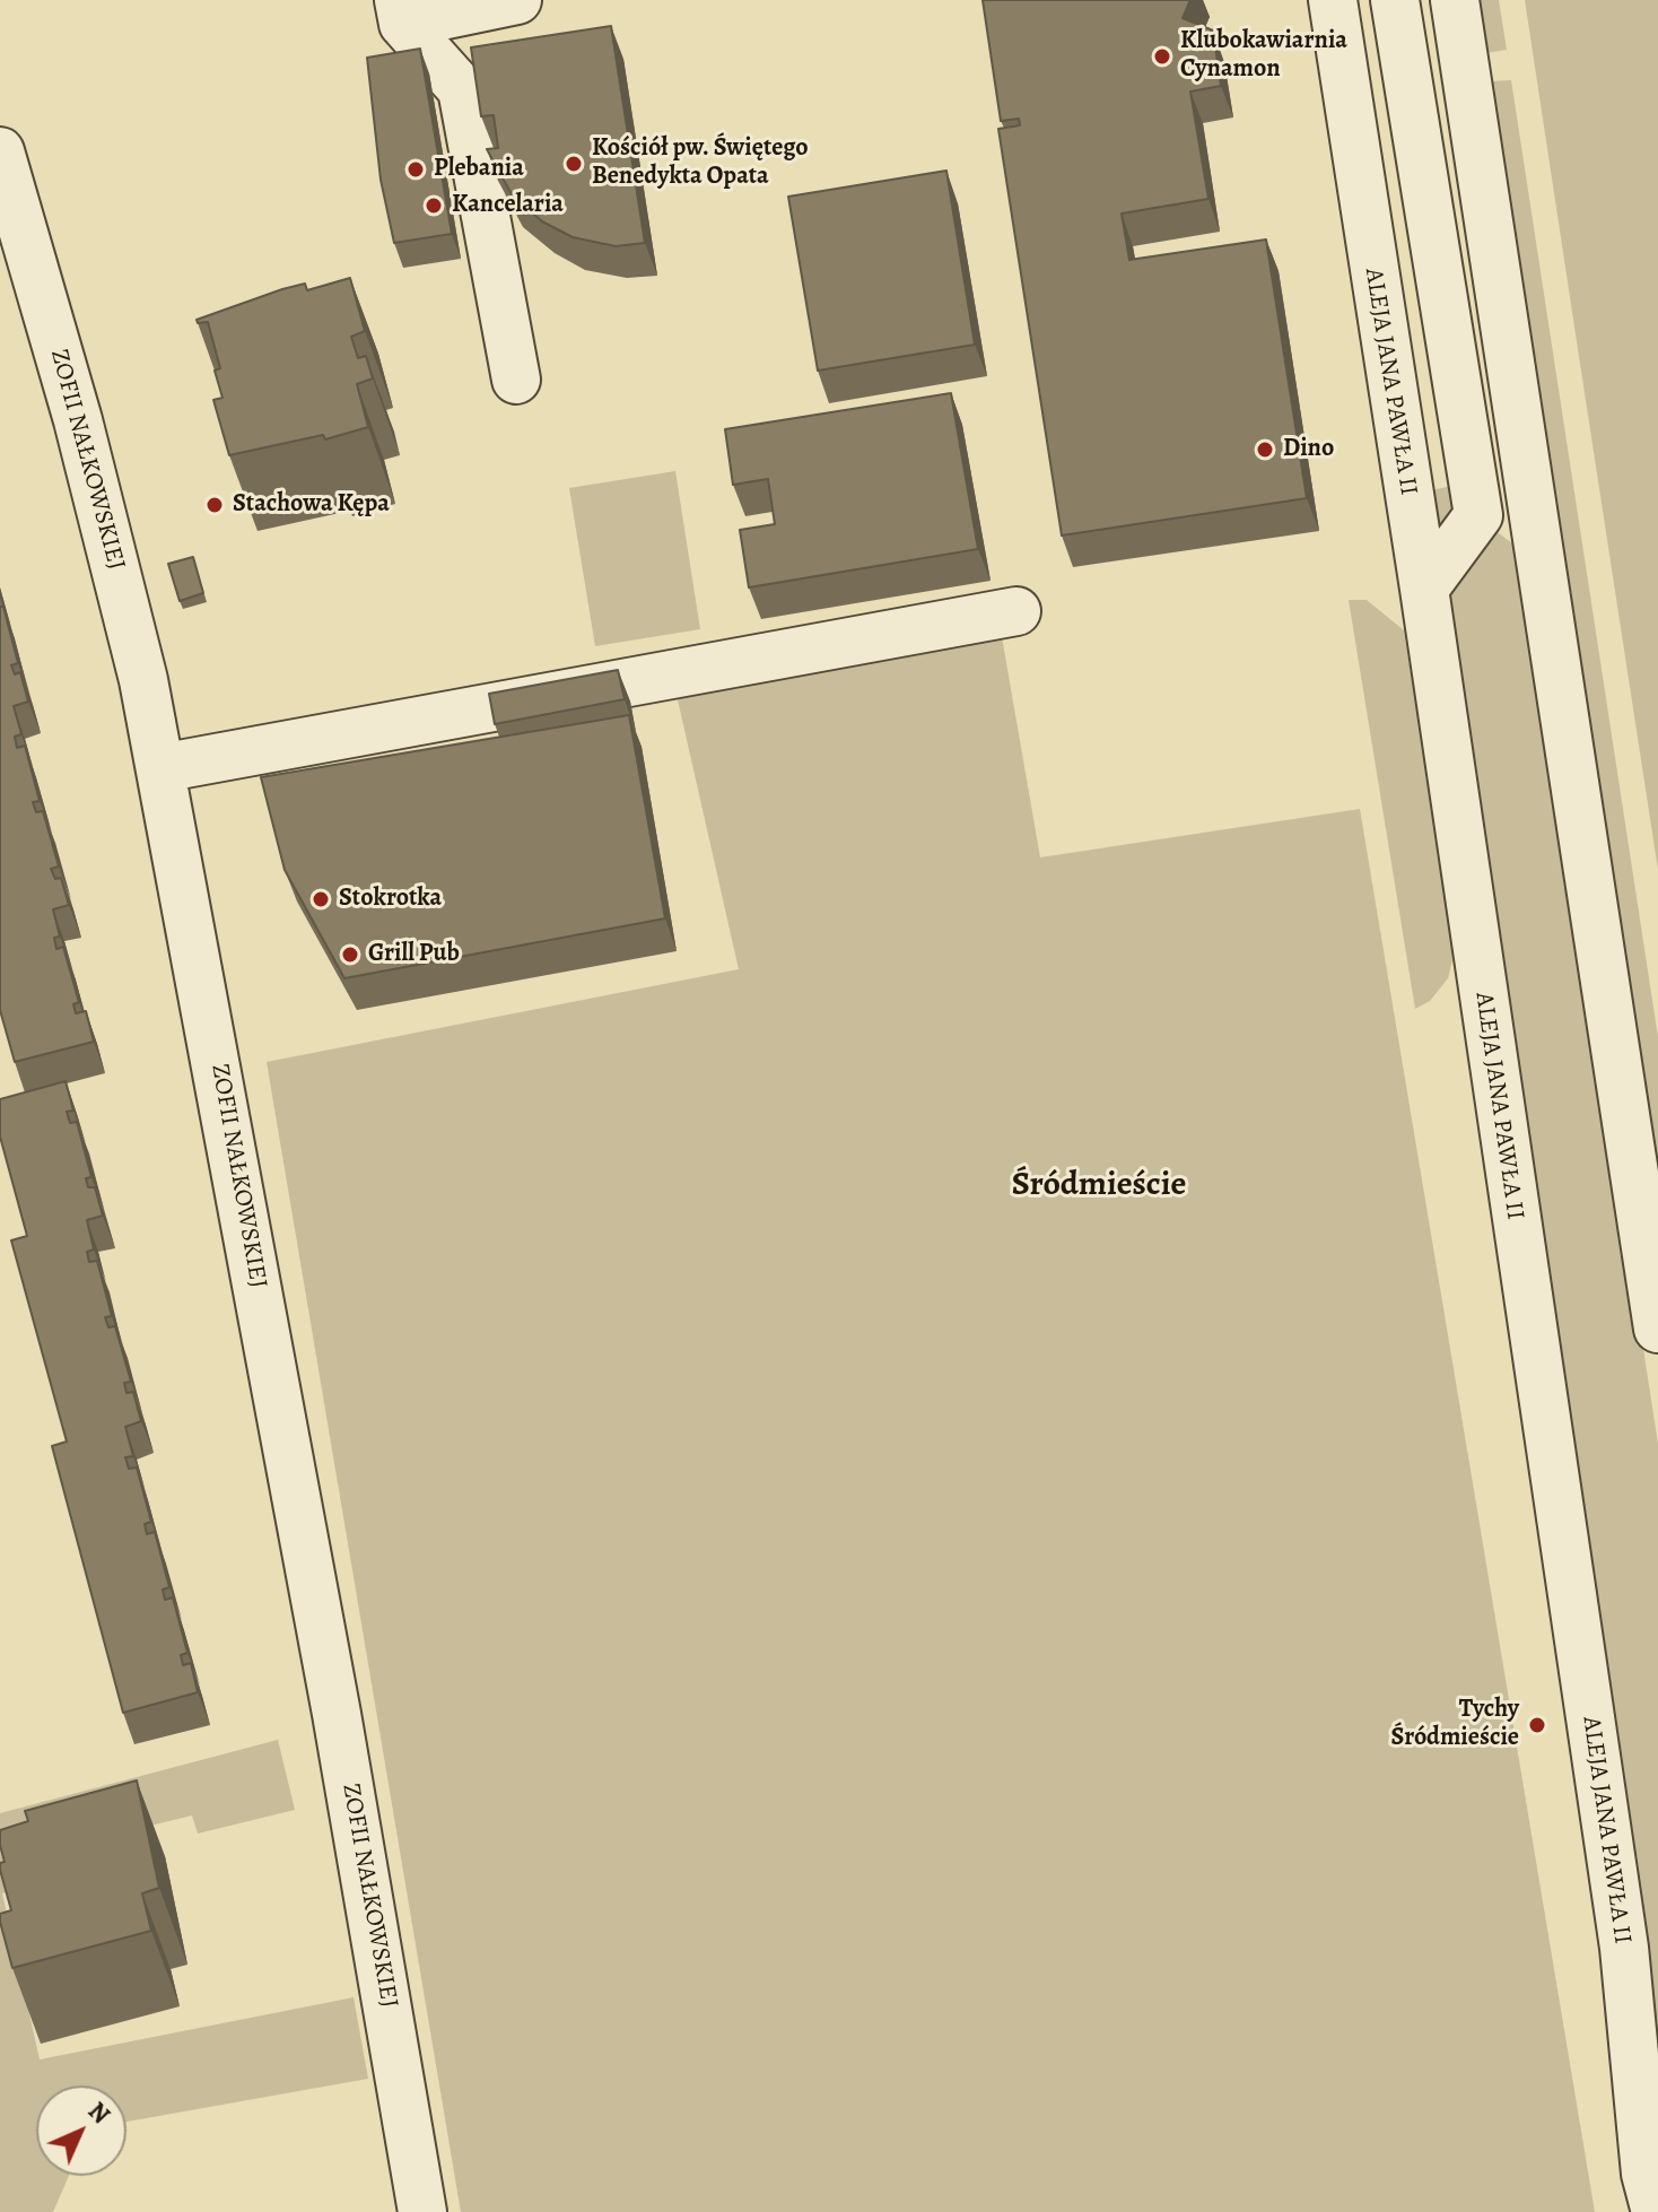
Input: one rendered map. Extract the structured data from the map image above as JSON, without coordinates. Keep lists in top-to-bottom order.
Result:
{
  "streets": {
    "street": ["ALEJA JANA PAWŁA II", "ZOFII NAŁKOWSKIEJ"]
  },
  "districts": ["Śródmieście"],
  "places": [
    "Klubokawiarnia Cynamon",
    "Kościół pw. Świętego Benedykta Opata",
    "Plebania",
    "Kancelaria",
    "Dino",
    "Stachowa Kępa",
    "Stokrotka",
    "Grill Pub",
    "Tychy Śródmieście"
  ],
  "north": "top right"
}
